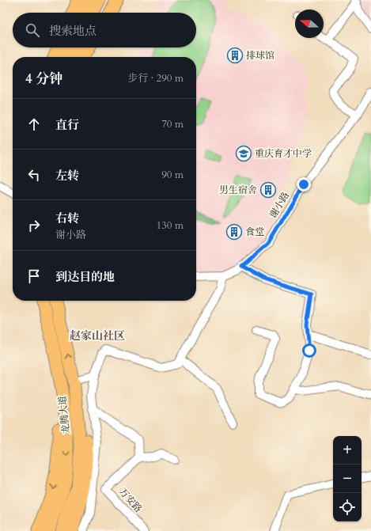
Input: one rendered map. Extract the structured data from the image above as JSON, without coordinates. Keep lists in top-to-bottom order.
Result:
{
  "streets": {
    "highway": ["龙腾大道"],
    "street": ["谢小路", "万安路"]
  },
  "districts": ["赵家山社区"],
  "places": {
    "building": ["排球馆", "男生宿舍", "食堂"],
    "school or university": ["重庆育才中学"]
  },
  "north": "left",
  "page": {
    "search": "搜索地点",
    "heading": ["4 分钟", "步行 · 290 m"],
    "list": [
      ["直行", "70 m"],
      ["左转", "90 m"],
      ["右转", "谢小路", "130 m"],
      "到达目的地"
    ],
    "map_buttons": ["+", "−"]
  }
}
